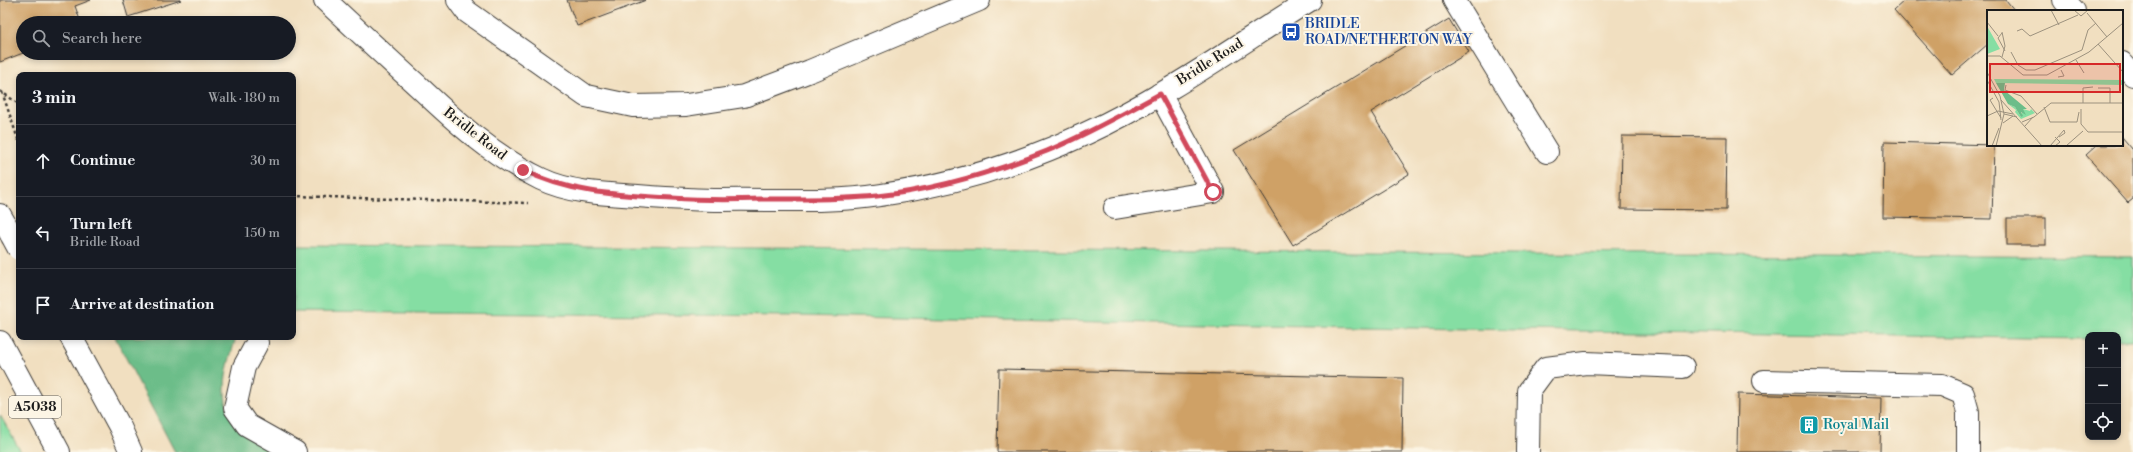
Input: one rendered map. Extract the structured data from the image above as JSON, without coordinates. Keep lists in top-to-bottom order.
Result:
{
  "streets": {
    "street": ["Bridle Road", "A5038"]
  },
  "places": {
    "bus stop": ["BRIDLE ROAD/NETHERTON WAY"],
    "building": ["Royal Mail"]
  },
  "page": {
    "search": "Search here",
    "heading": ["3 min", "Walk · 180 m"],
    "list": [
      ["Continue", "30 m"],
      ["Turn left", "Bridle Road", "150 m"],
      "Arrive at destination"
    ],
    "map_buttons": ["+", "−"]
  }
}
